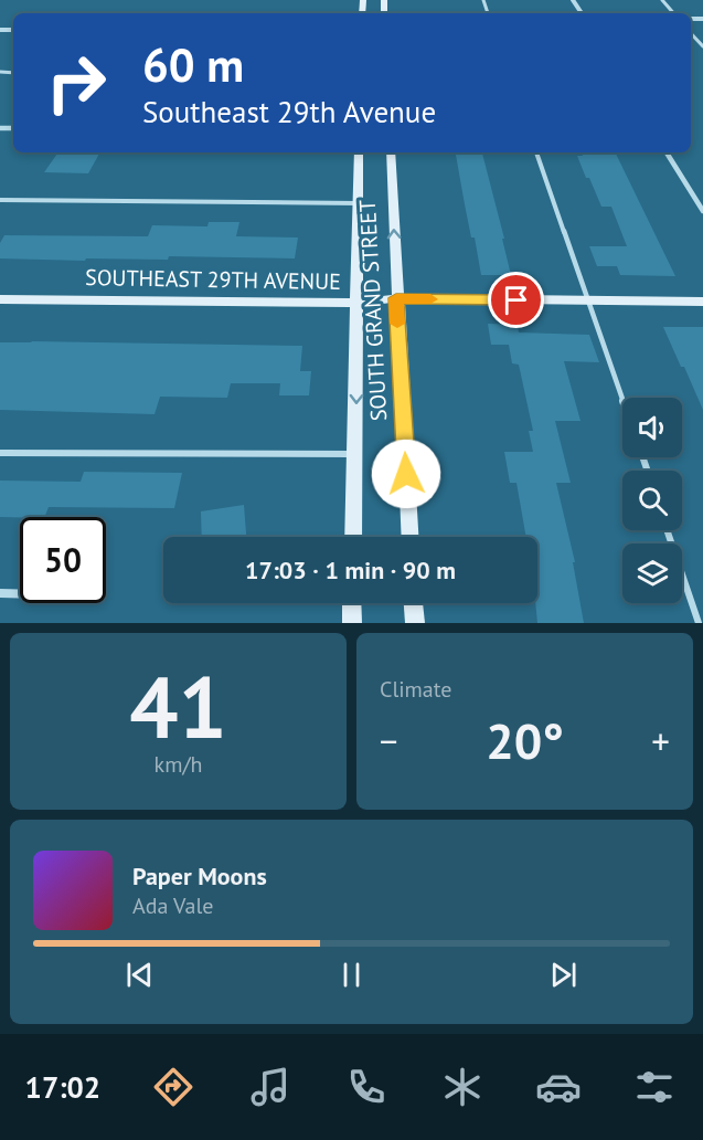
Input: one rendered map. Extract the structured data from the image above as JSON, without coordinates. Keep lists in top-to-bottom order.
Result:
{
  "streets": {
    "main road": ["SOUTHEAST 29TH AVENUE", "SOUTH GRAND STREET"]
  },
  "crossings": [
    ["SOUTHEAST 29TH AVENUE", "SOUTH GRAND STREET"]
  ],
  "page": {
    "turn": ["60 m", "Southeast 29th Avenue"],
    "limit": "50",
    "trip": "17:03 · 1 min · 90 m",
    "tile": [
      ["41", "km/h"],
      "Climate"
    ],
    "heat": ["−", "20°", "+"],
    "song": ["Paper Moons", "Ada Vale"],
    "tabs": "17:02"
  }
}
